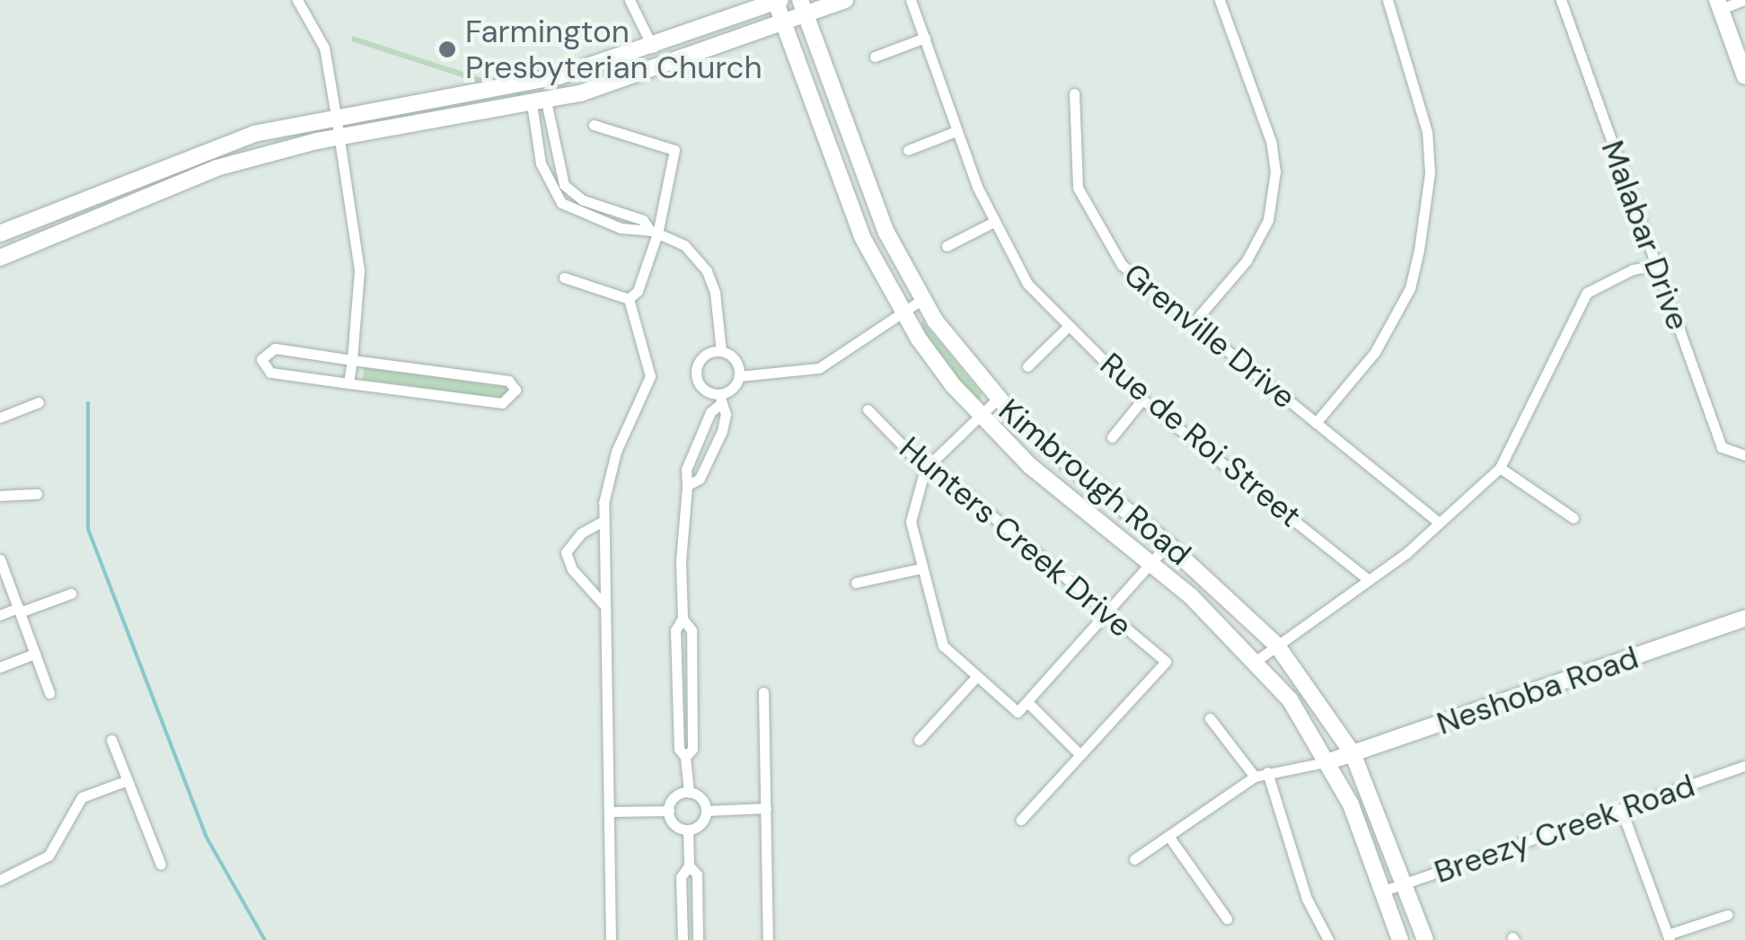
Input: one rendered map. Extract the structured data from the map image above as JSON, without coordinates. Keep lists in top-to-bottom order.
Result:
{
  "streets": {
    "street": [
      "Malabar Drive",
      "Grenville Drive",
      "Rue de Roi Street",
      "Kimbrough Road",
      "Hunters Creek Drive",
      "Neshoba Road",
      "Breezy Creek Road"
    ]
  },
  "crossings": [
    ["Kimbrough Road", "Neshoba Road"],
    ["Kimbrough Road", "Breezy Creek Road"]
  ],
  "places": ["Farmington Presbyterian Church"]
}
